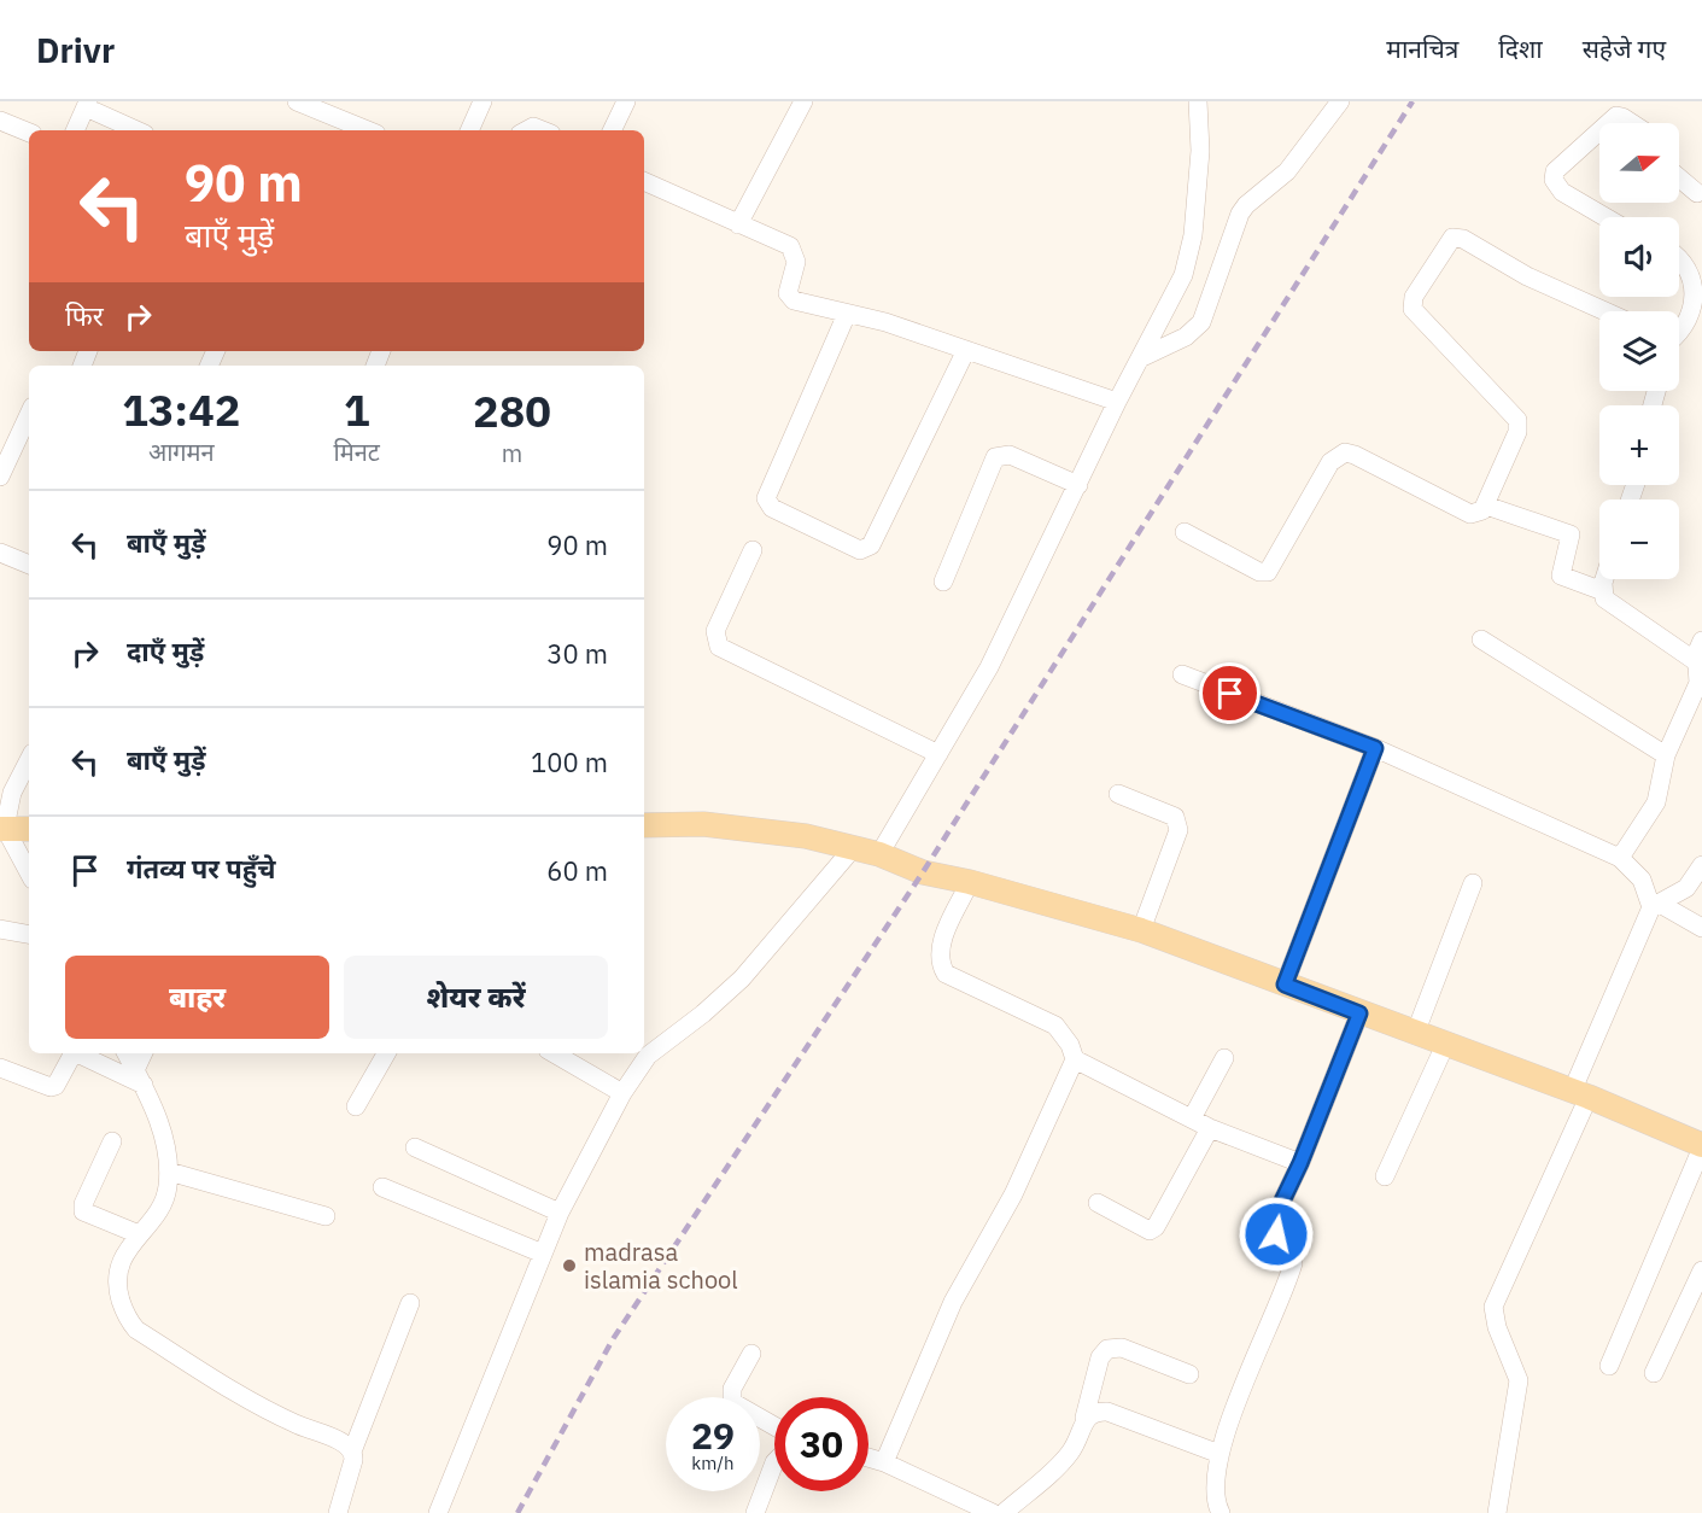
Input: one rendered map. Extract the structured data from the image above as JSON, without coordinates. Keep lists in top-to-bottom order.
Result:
{
  "places": ["madrasa islamia school"],
  "north": "right",
  "page": {
    "header": "Drivr",
    "nav": ["मानचित्र", "दिशा", "सहेजे गए"],
    "map_buttons": ["+", "−"],
    "turn": ["90 m", "बाएँ मुड़ें"],
    "then": "फिर",
    "eta": [
      "13:42",
      "आगमन",
      "1",
      "मिनट",
      "280",
      "m"
    ],
    "list": [
      {
        "name": "बाएँ मुड़ें",
        "value": "90 m"
      },
      {
        "name": "दाएँ मुड़ें",
        "value": "30 m"
      },
      {
        "name": "बाएँ मुड़ें",
        "value": "100 m"
      },
      {
        "name": "गंतव्य पर पहुँचे",
        "value": "60 m"
      }
    ],
    "buttons": ["बाहर", "शेयर करें"],
    "speed": "29 km/h",
    "limit": "30"
  }
}
